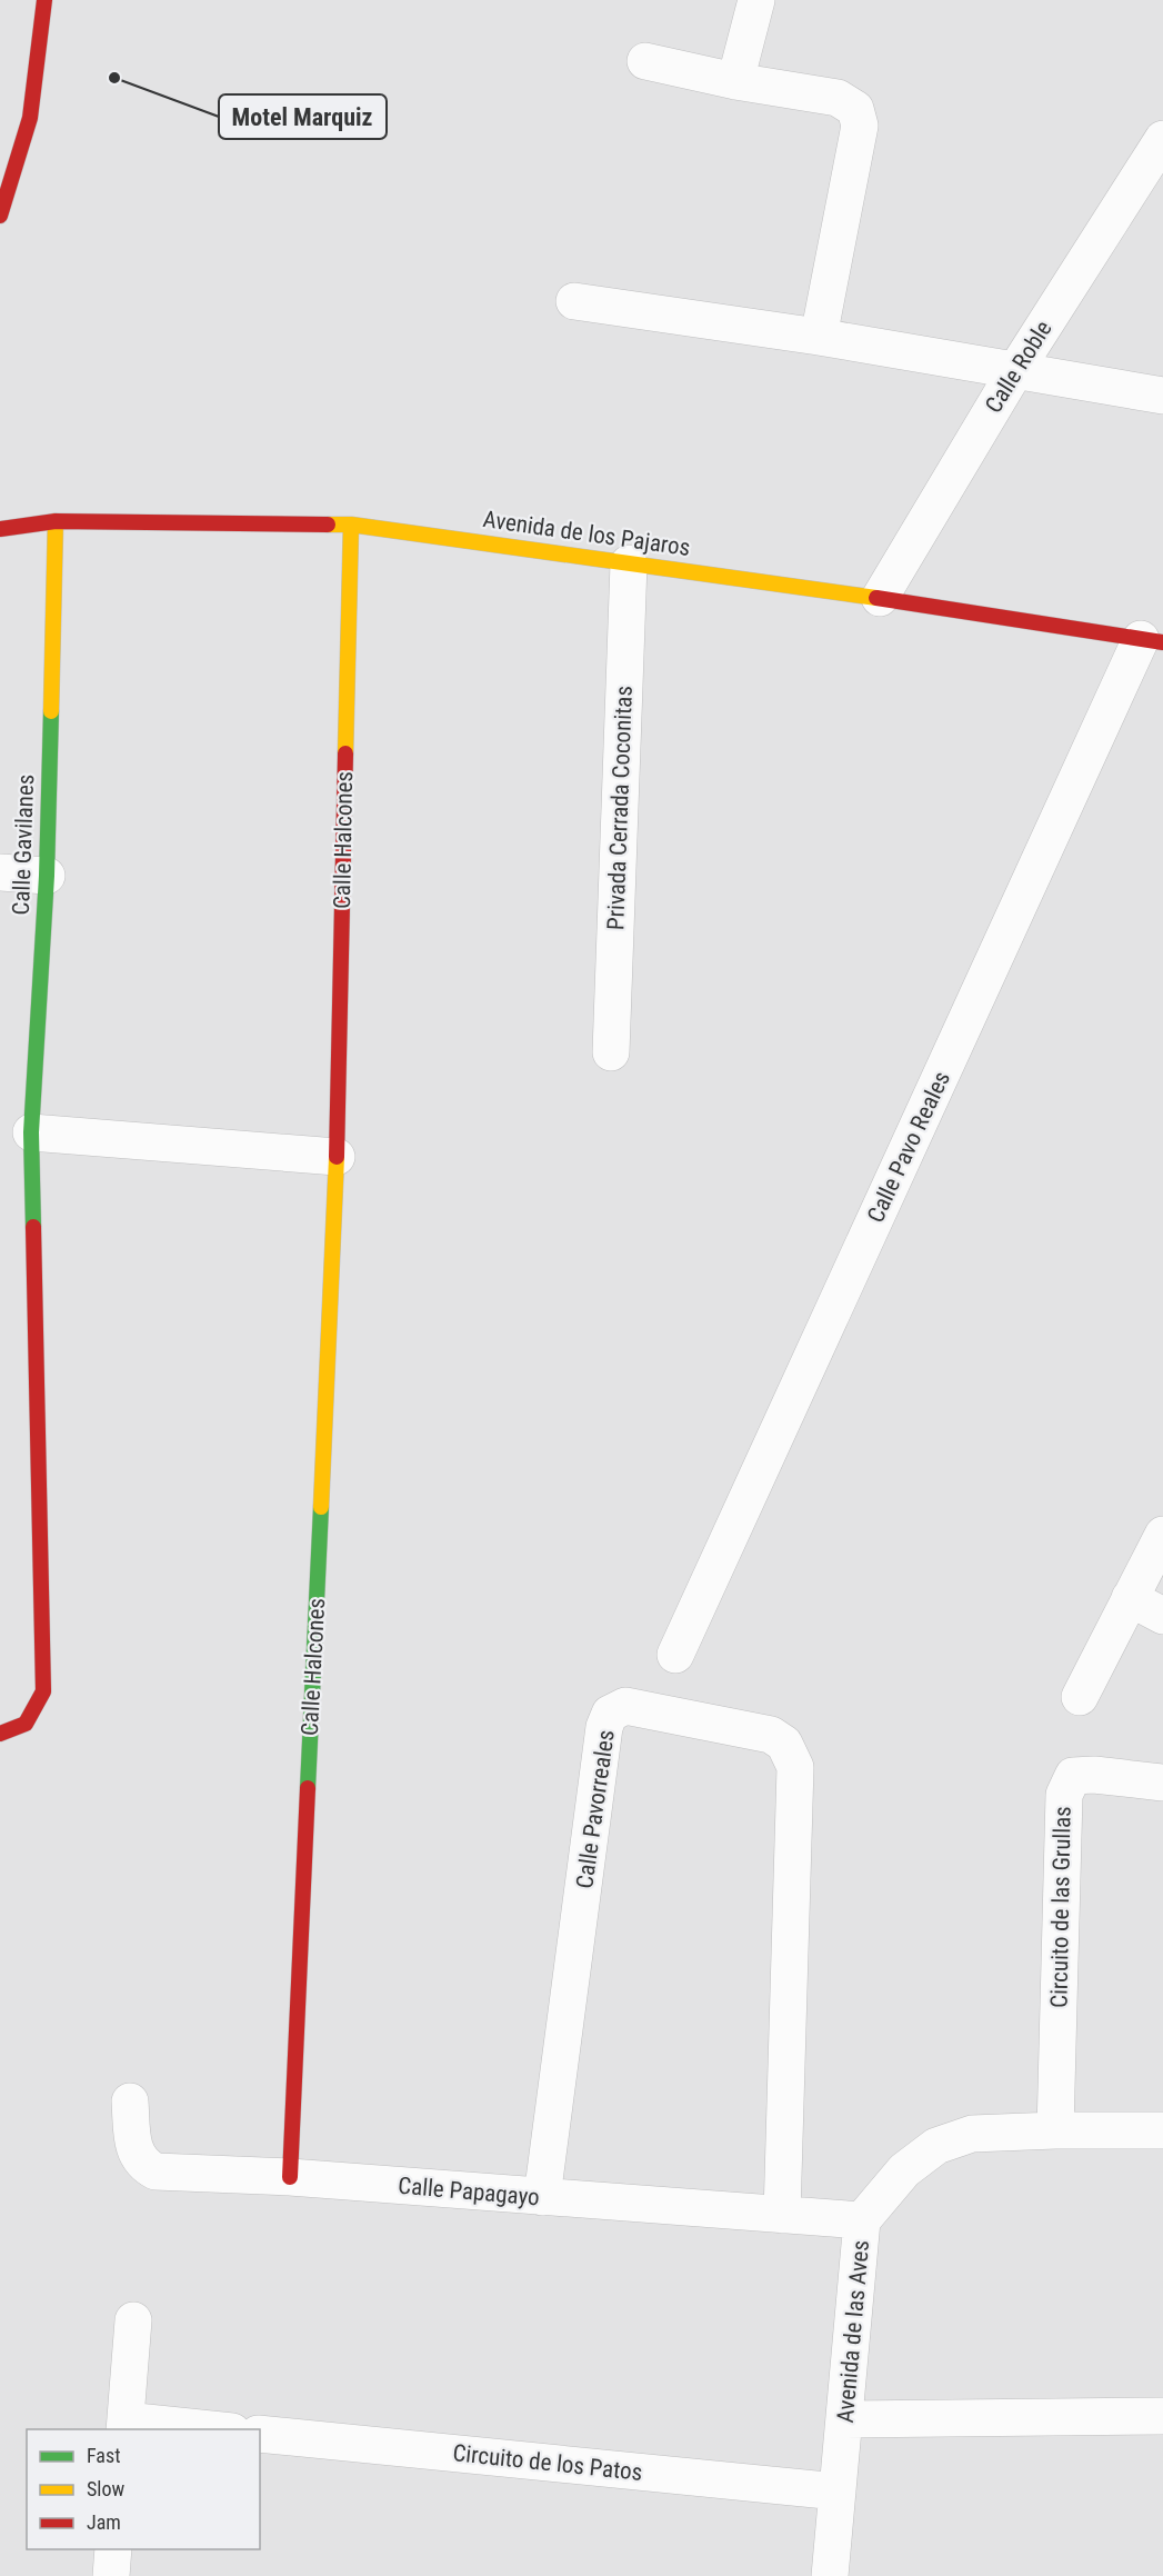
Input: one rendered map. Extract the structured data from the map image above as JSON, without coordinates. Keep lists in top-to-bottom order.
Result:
{
  "streets": {
    "street": [
      "Calle Roble",
      "Avenida de los Pajaros",
      "Privada Cerrada Coconitas",
      "Calle Halcones",
      "Calle Gavilanes",
      "Calle Pavo Reales",
      "Calle Pavorreales",
      "Circuito de las Grullas",
      "Calle Papagayo",
      "Avenida de las Aves",
      "Circuito de los Patos"
    ]
  },
  "crossings": [
    ["Calle Roble", "Avenida de los Pajaros"],
    ["Avenida de los Pajaros", "Privada Cerrada Coconitas"],
    ["Avenida de los Pajaros", "Calle Halcones"],
    ["Avenida de los Pajaros", "Calle Gavilanes"],
    ["Avenida de los Pajaros", "Calle Pavo Reales"],
    ["Calle Halcones", "Calle Papagayo"],
    ["Calle Pavorreales", "Calle Papagayo"],
    ["Circuito de las Grullas", "Avenida de las Aves"],
    ["Calle Papagayo", "Avenida de las Aves"],
    ["Avenida de las Aves", "Circuito de los Patos"]
  ],
  "places": ["Motel Marquiz"],
  "legend": ["Fast", "Slow", "Jam"]
}
